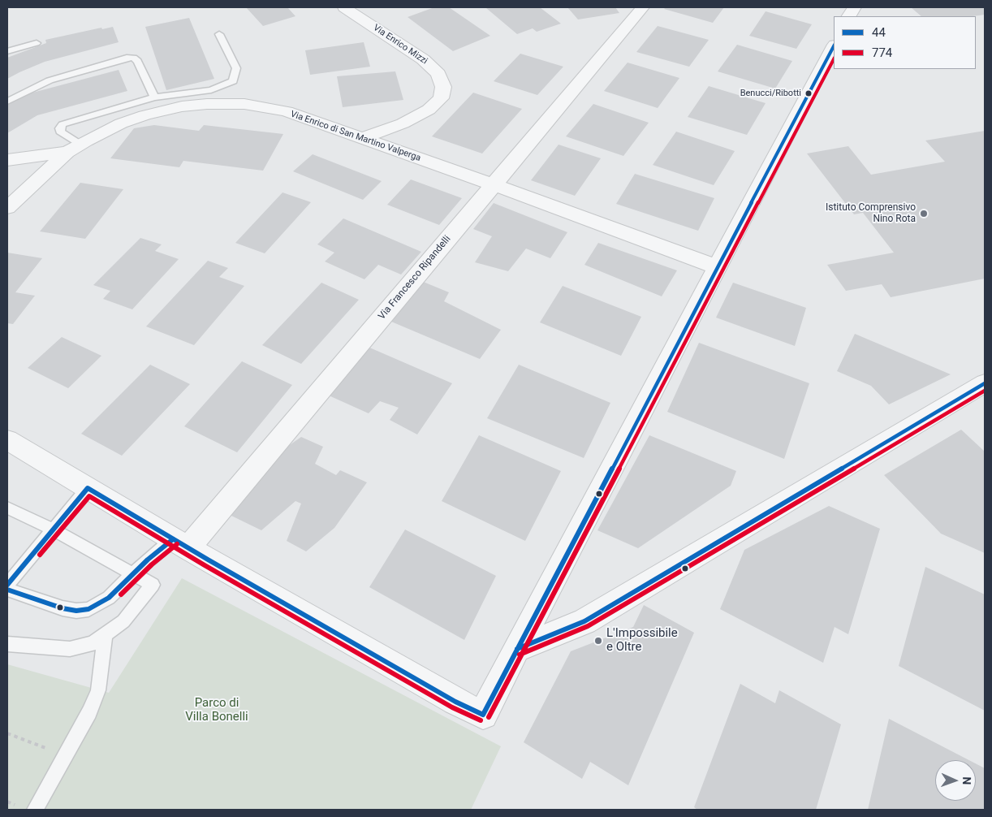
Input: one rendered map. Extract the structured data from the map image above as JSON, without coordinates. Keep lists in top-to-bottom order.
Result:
{
  "streets": {
    "street": ["Via Enrico Mizzi", "Via Enrico di San Martino Valperga", "Via Francesco Ripandelli"]
  },
  "crossings": [
    ["Via Enrico Mizzi", "Via Enrico di San Martino Valperga"],
    ["Via Enrico di San Martino Valperga", "Via Francesco Ripandelli"]
  ],
  "parks": ["Parco di Villa Bonelli"],
  "places": ["Benucci/Ribotti", "Istituto Comprensivo Nino Rota", "L'Impossibile e Oltre"],
  "lines": ["transit line 44", "transit line 774"],
  "legend": ["44", "774"],
  "north": "right"
}
